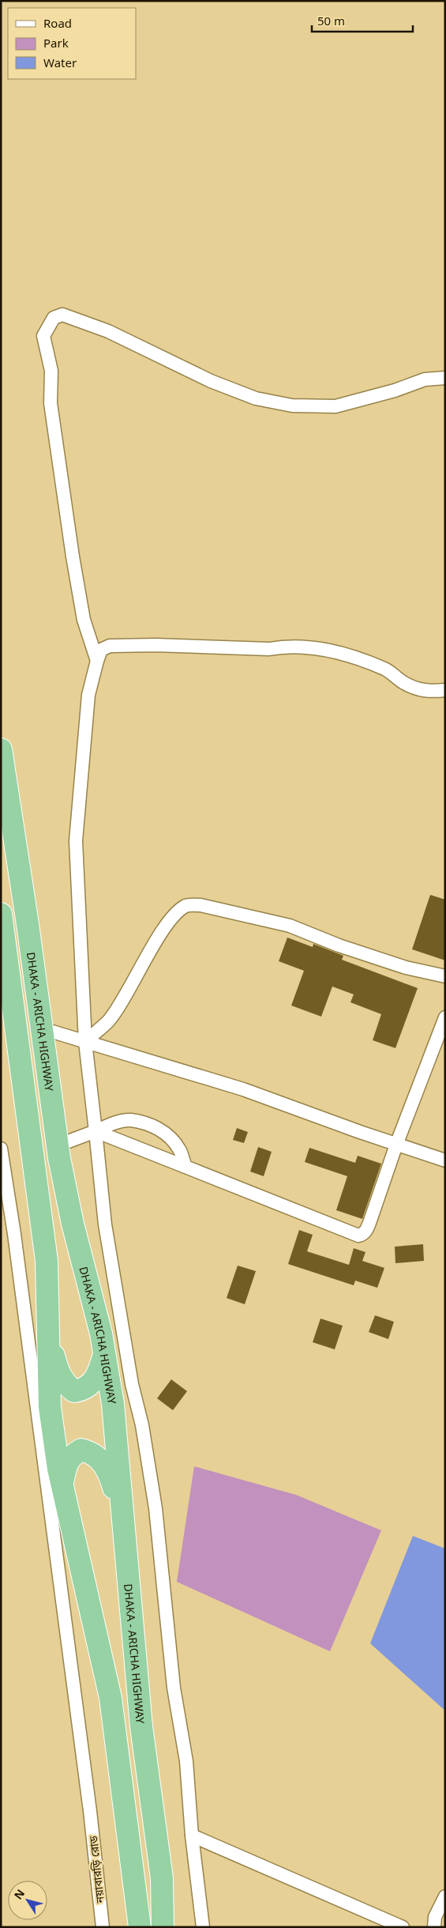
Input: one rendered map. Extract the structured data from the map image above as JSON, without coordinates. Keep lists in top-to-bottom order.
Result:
{
  "streets": {
    "highway": ["DHAKA - ARICHA HIGHWAY"],
    "street": ["নয়াবারড়ি রোড"]
  },
  "legend": ["Road", "Park", "Water"],
  "scale_bar": "50 m",
  "north": "top left"
}
